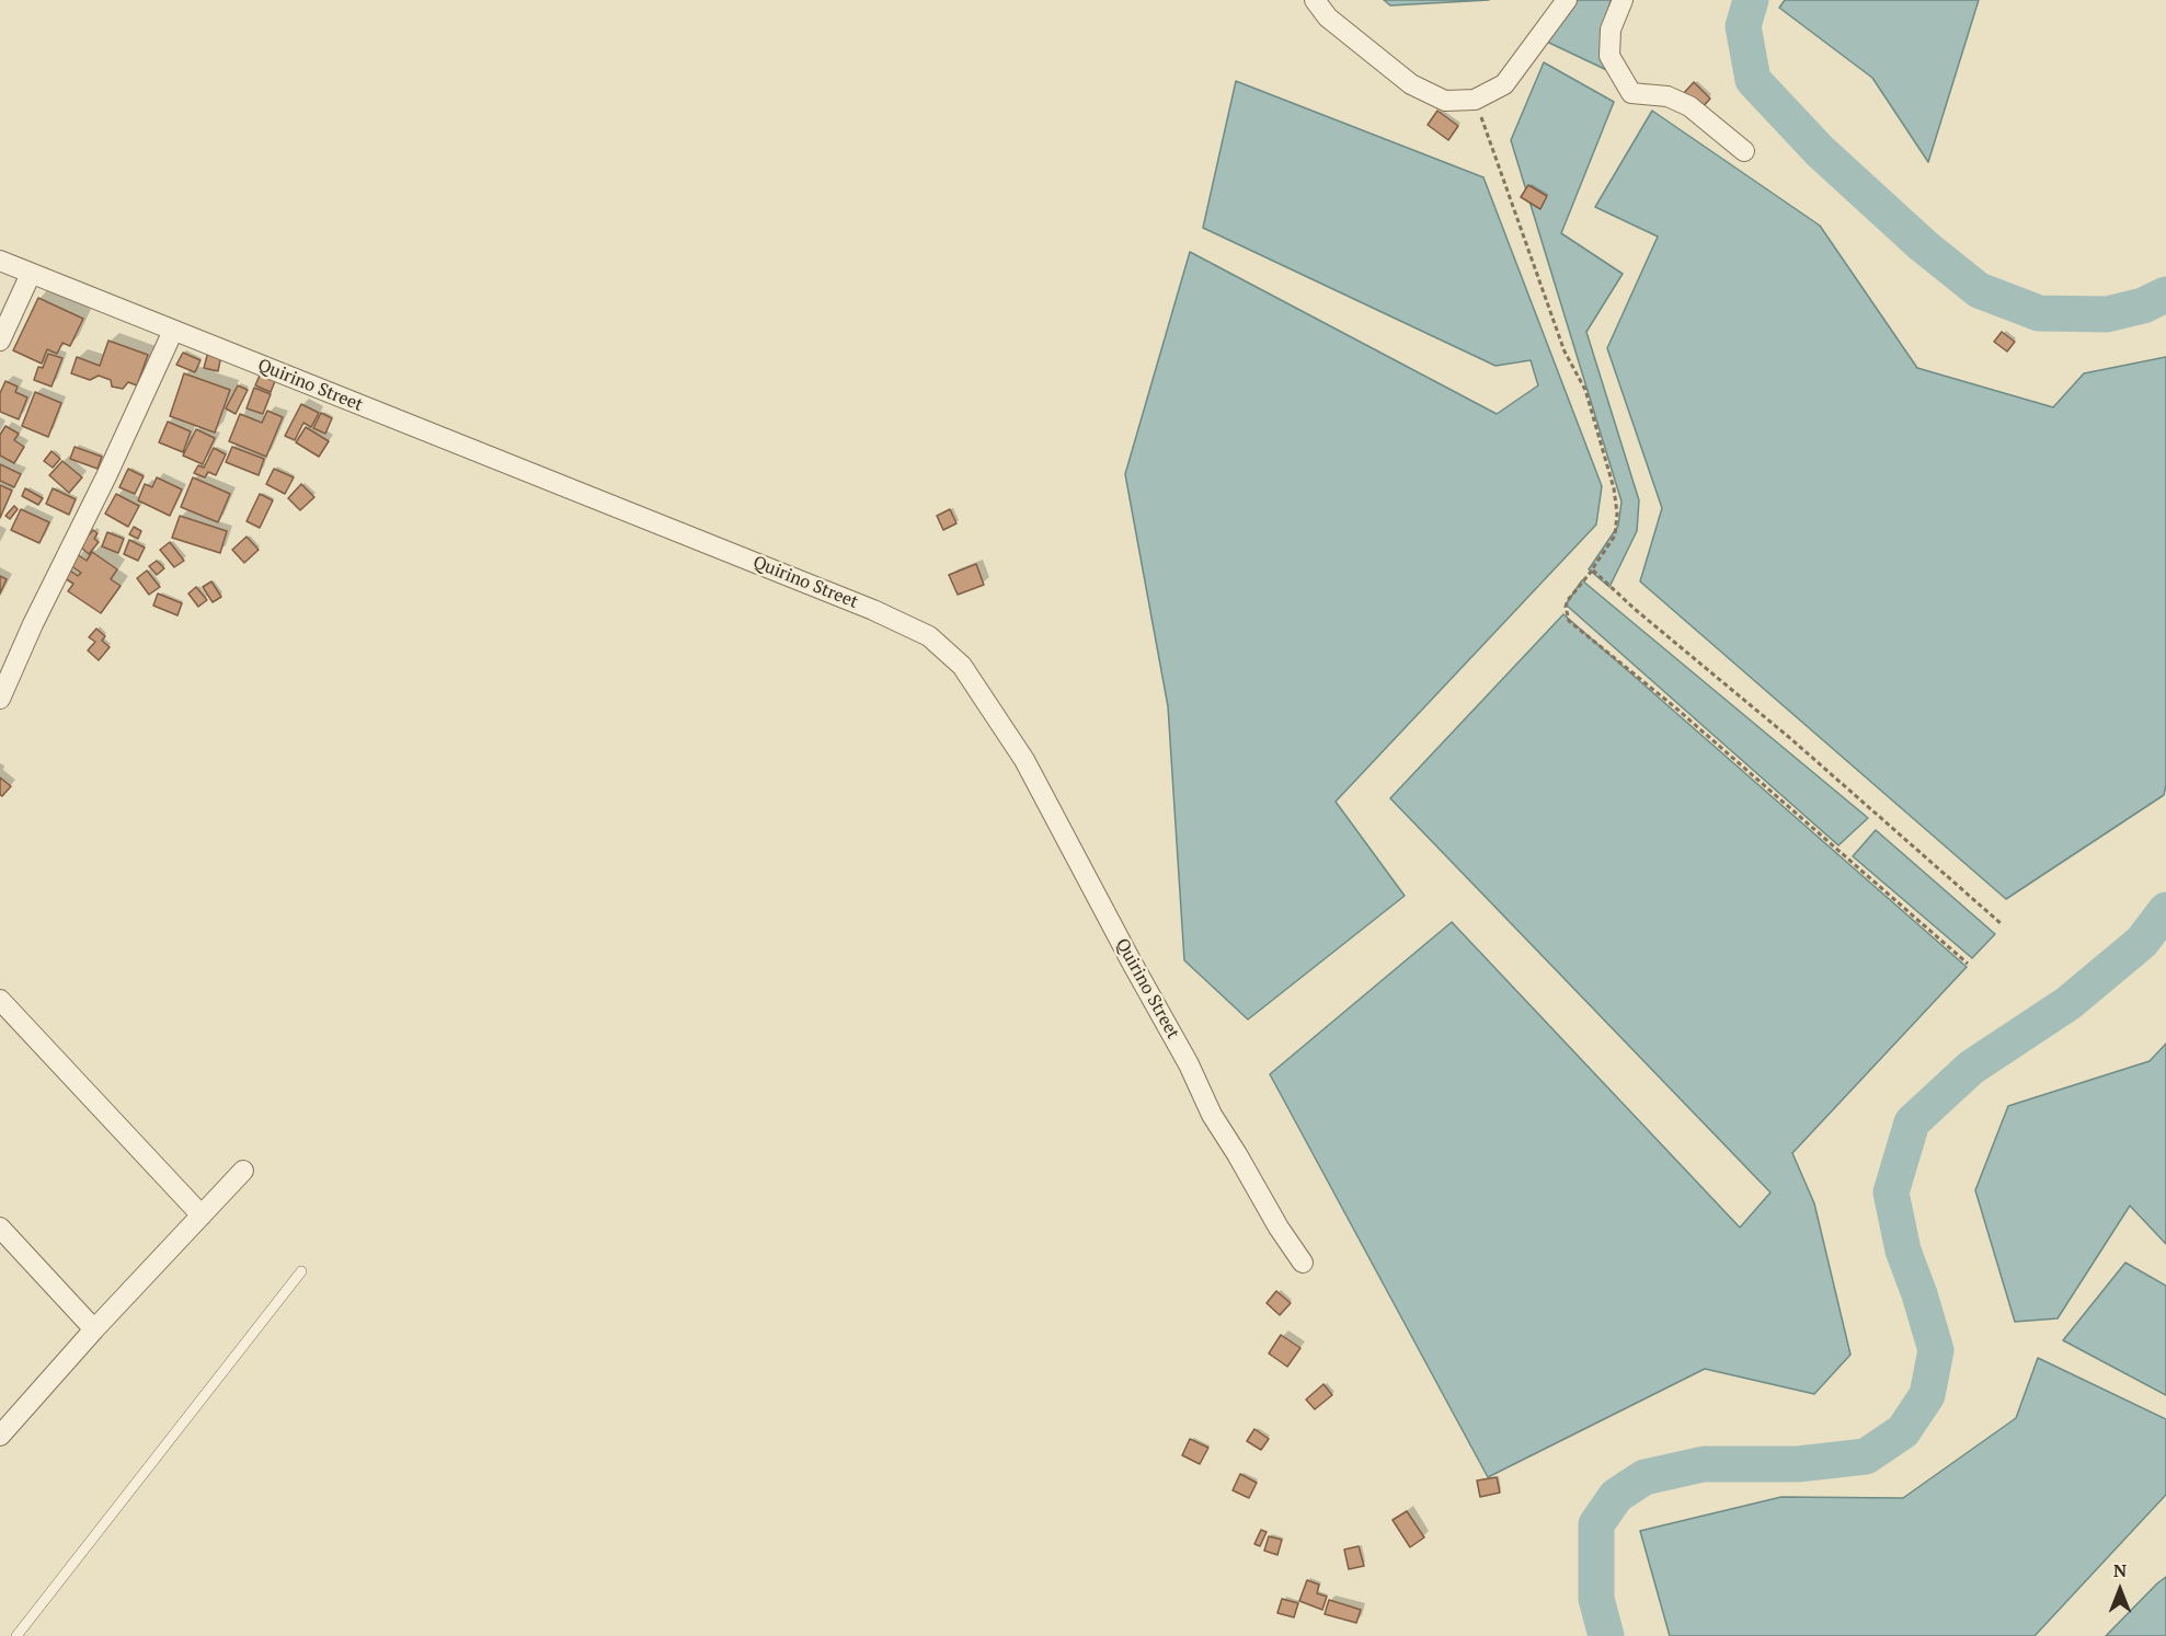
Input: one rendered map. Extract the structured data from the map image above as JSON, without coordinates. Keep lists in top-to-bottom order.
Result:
{
  "streets": {
    "street": ["Quirino Street"]
  },
  "north": "top"
}
